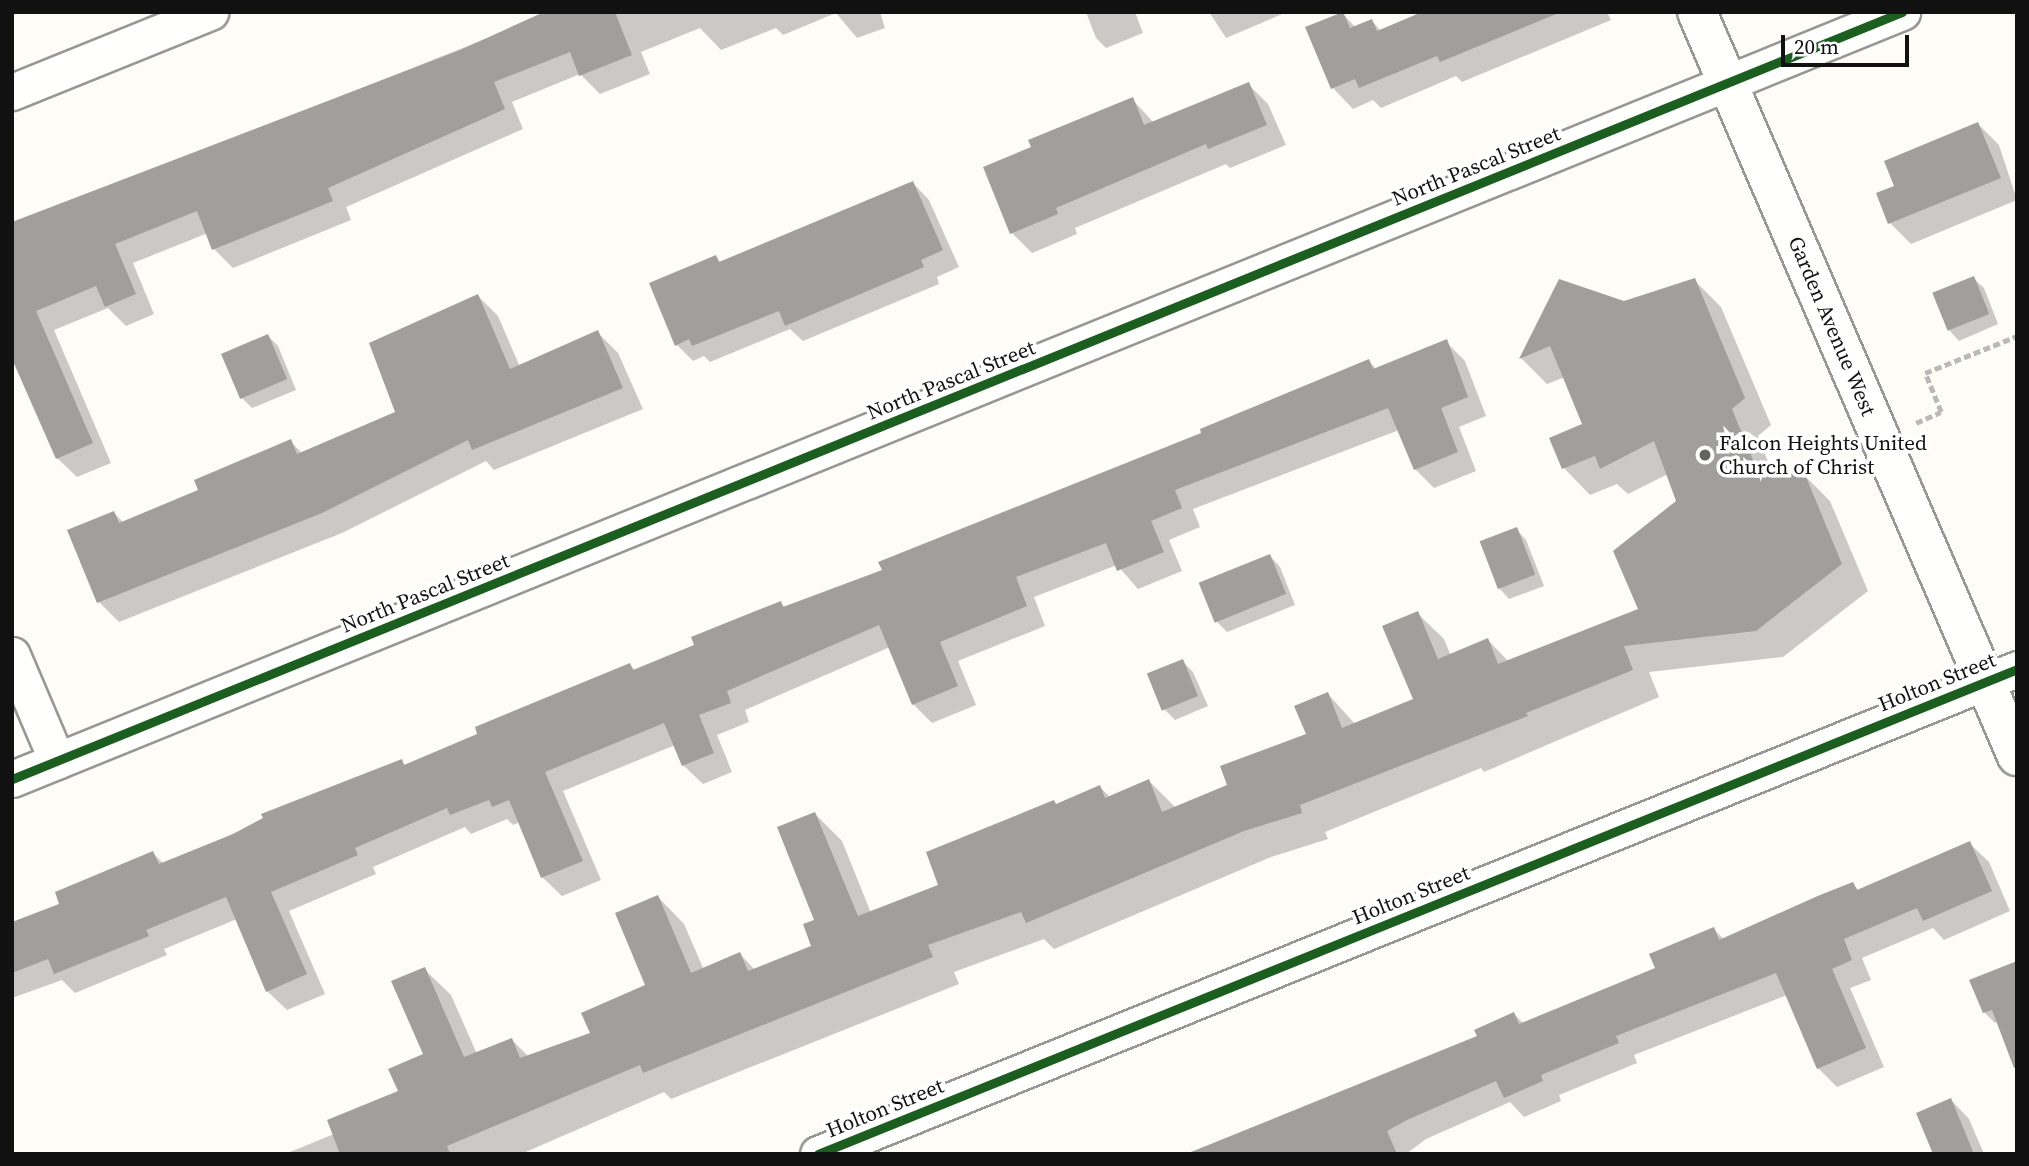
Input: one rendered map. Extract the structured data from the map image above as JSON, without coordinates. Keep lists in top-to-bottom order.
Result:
{
  "streets": {
    "street": ["North Pascal Street", "Garden Avenue West", "Holton Street"]
  },
  "crossings": [
    ["North Pascal Street", "Garden Avenue West"],
    ["Garden Avenue West", "Holton Street"]
  ],
  "places": ["Falcon Heights United Church of Christ"],
  "scale_bar": "20 m"
}
